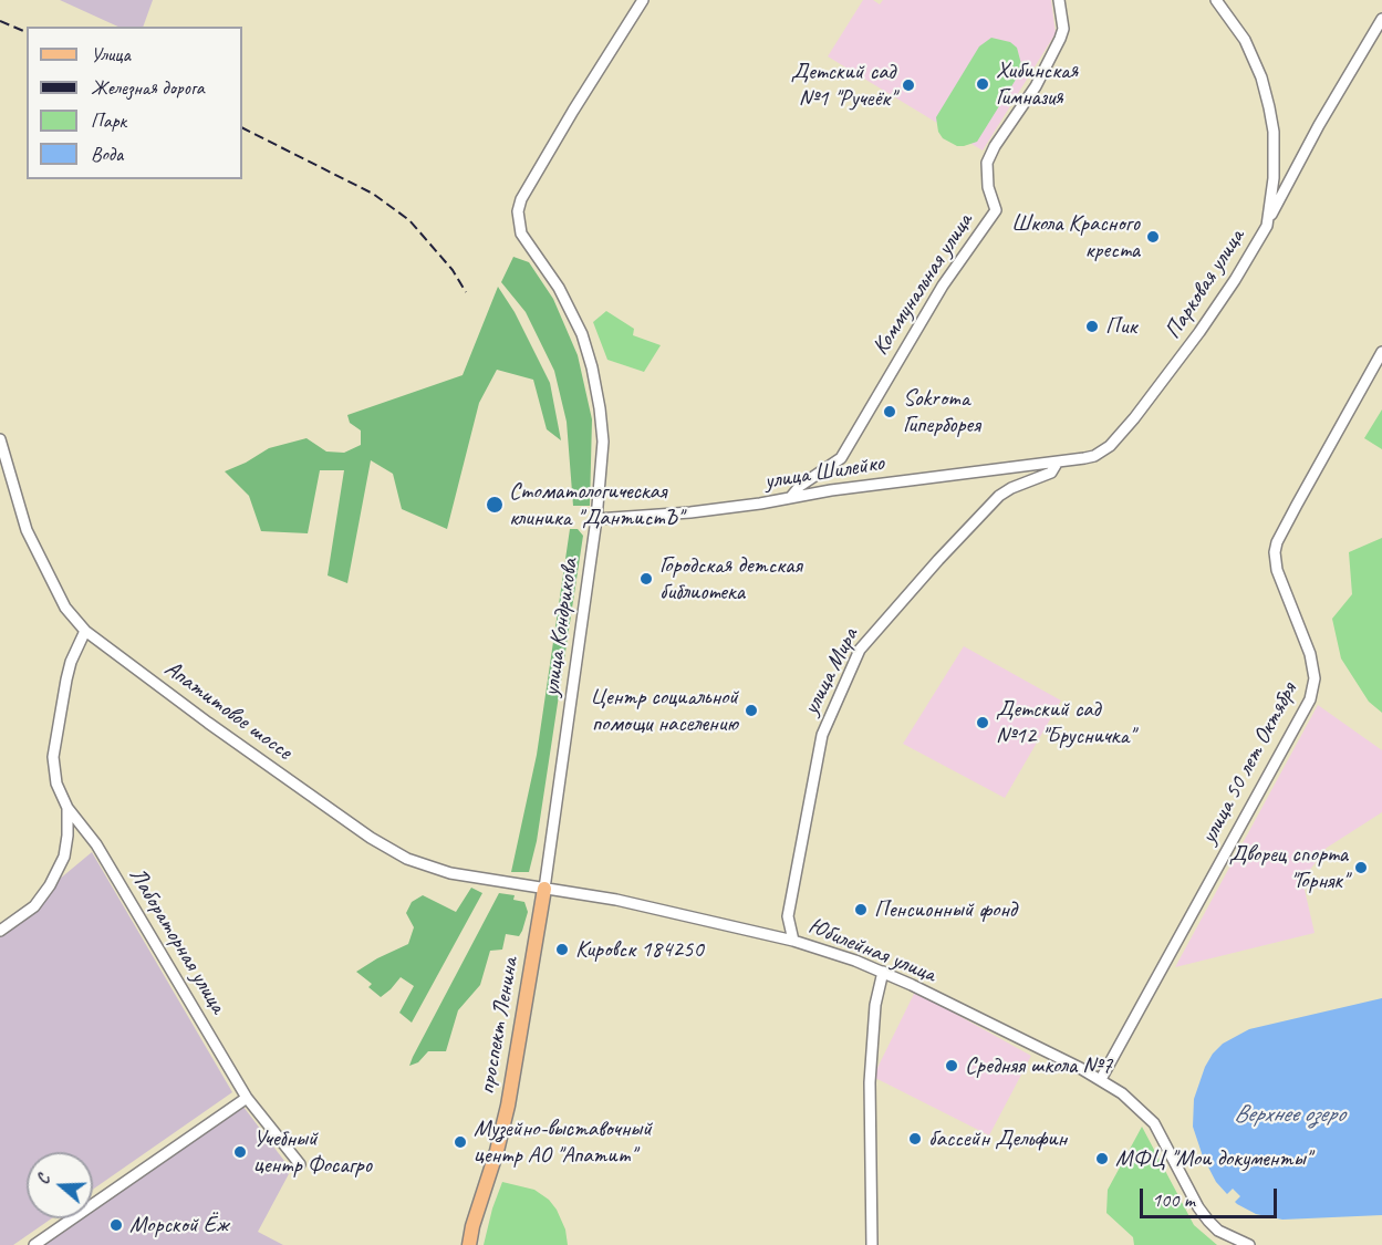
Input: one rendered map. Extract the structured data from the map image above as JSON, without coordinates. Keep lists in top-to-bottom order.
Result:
{
  "streets": {
    "main road": ["проспект Ленина"],
    "street": [
      "Коммунальная улица",
      "Парковая улица",
      "улица Шилейко",
      "улица Кондрикова",
      "улица Мира",
      "Апатитовое шоссе",
      "улица 50 лет Октября",
      "Лабораторная улица",
      "Юбилейная улица"
    ]
  },
  "crossings": [
    ["Коммунальная улица", "улица Шилейко"],
    ["Парковая улица", "улица Шилейко"],
    ["Парковая улица", "улица Мира"],
    ["улица Шилейко", "улица Кондрикова"],
    ["улица Шилейко", "улица Мира"],
    ["улица Кондрикова", "Апатитовое шоссе"],
    ["улица Кондрикова", "Юбилейная улица"],
    ["улица Кондрикова", "проспект Ленина"],
    ["улица Мира", "Юбилейная улица"],
    ["Апатитовое шоссе", "Лабораторная улица"],
    ["Апатитовое шоссе", "Юбилейная улица"],
    ["Апатитовое шоссе", "проспект Ленина"],
    ["улица 50 лет Октября", "Юбилейная улица"],
    ["Юбилейная улица", "проспект Ленина"]
  ],
  "water": ["Верхнее озеро"],
  "places": [
    "Хибинская Гимназия",
    "Детский сад №1 \"Ручеёк\"",
    "Школа Красного креста",
    "Пик",
    "Sokroma Гиперборея",
    "Стоматологическая клиника \"ДантистЪ\"",
    "Городская детская библиотека",
    "Центр социальной помощи населению",
    "Детский сад №12 \"Брусничка\"",
    "Дворец спорта \"Горняк\"",
    "Пенсионный фонд",
    "Кировск 184250",
    "Средняя школа №7",
    "бассейн Дельфин",
    "Музейно-выставочный центр АО \"Апатит\"",
    "Учебный центр Фосагро",
    "МФЦ \"Мои документы\"",
    "Морской Ёж"
  ],
  "legend": [
    "Улица",
    "Железная дорога",
    "Парк",
    "Вода"
  ],
  "scale_bar": "100 m",
  "north": "left"
}
